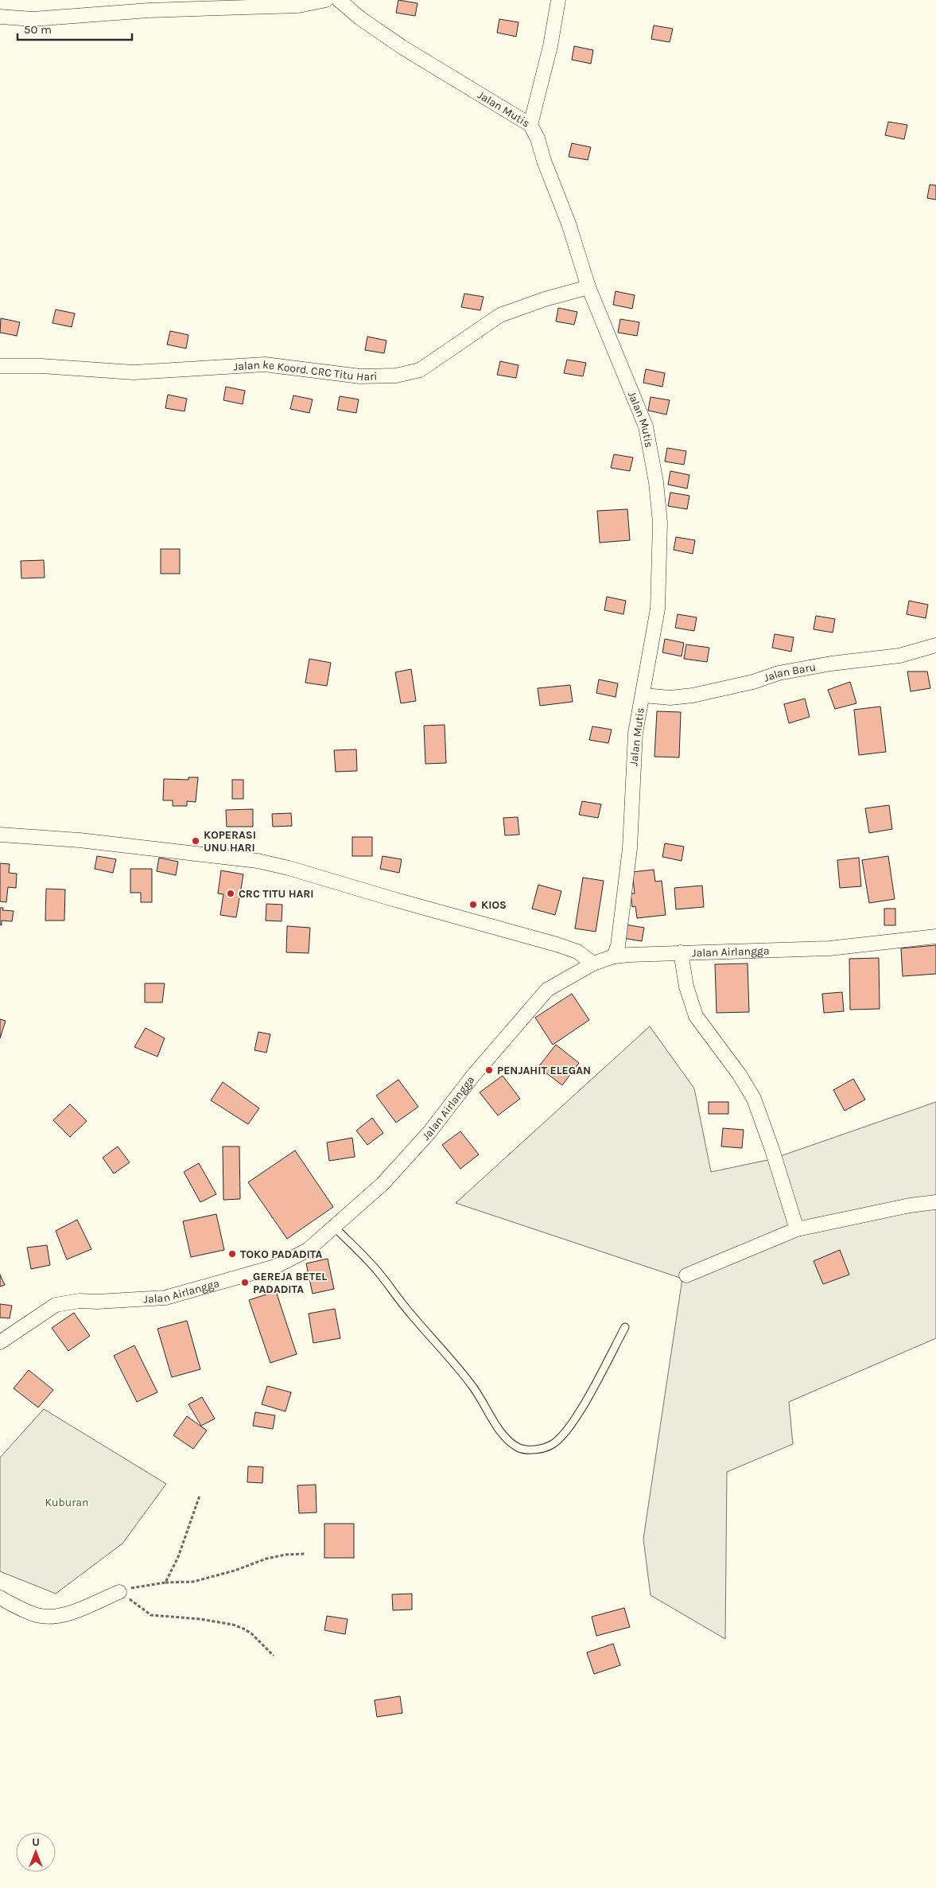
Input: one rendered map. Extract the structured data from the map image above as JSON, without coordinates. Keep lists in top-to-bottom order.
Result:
{
  "streets": {
    "street": [
      "Jalan Mutis",
      "Jalan ke Koord. CRC Titu Hari",
      "Jalan Baru",
      "Jalan Airlangga"
    ]
  },
  "crossings": [
    ["Jalan Mutis", "Jalan ke Koord. CRC Titu Hari"],
    ["Jalan Mutis", "Jalan Baru"],
    ["Jalan Mutis", "Jalan Airlangga"]
  ],
  "parks": ["Kuburan"],
  "places": [
    "KOPERASI UNU HARI",
    "CRC TITU HARI",
    "KIOS",
    "PENJAHIT ELEGAN",
    "TOKO PADADITA",
    "GEREJA BETEL PADADITA"
  ],
  "scale_bar": "50 m",
  "north": "top"
}
